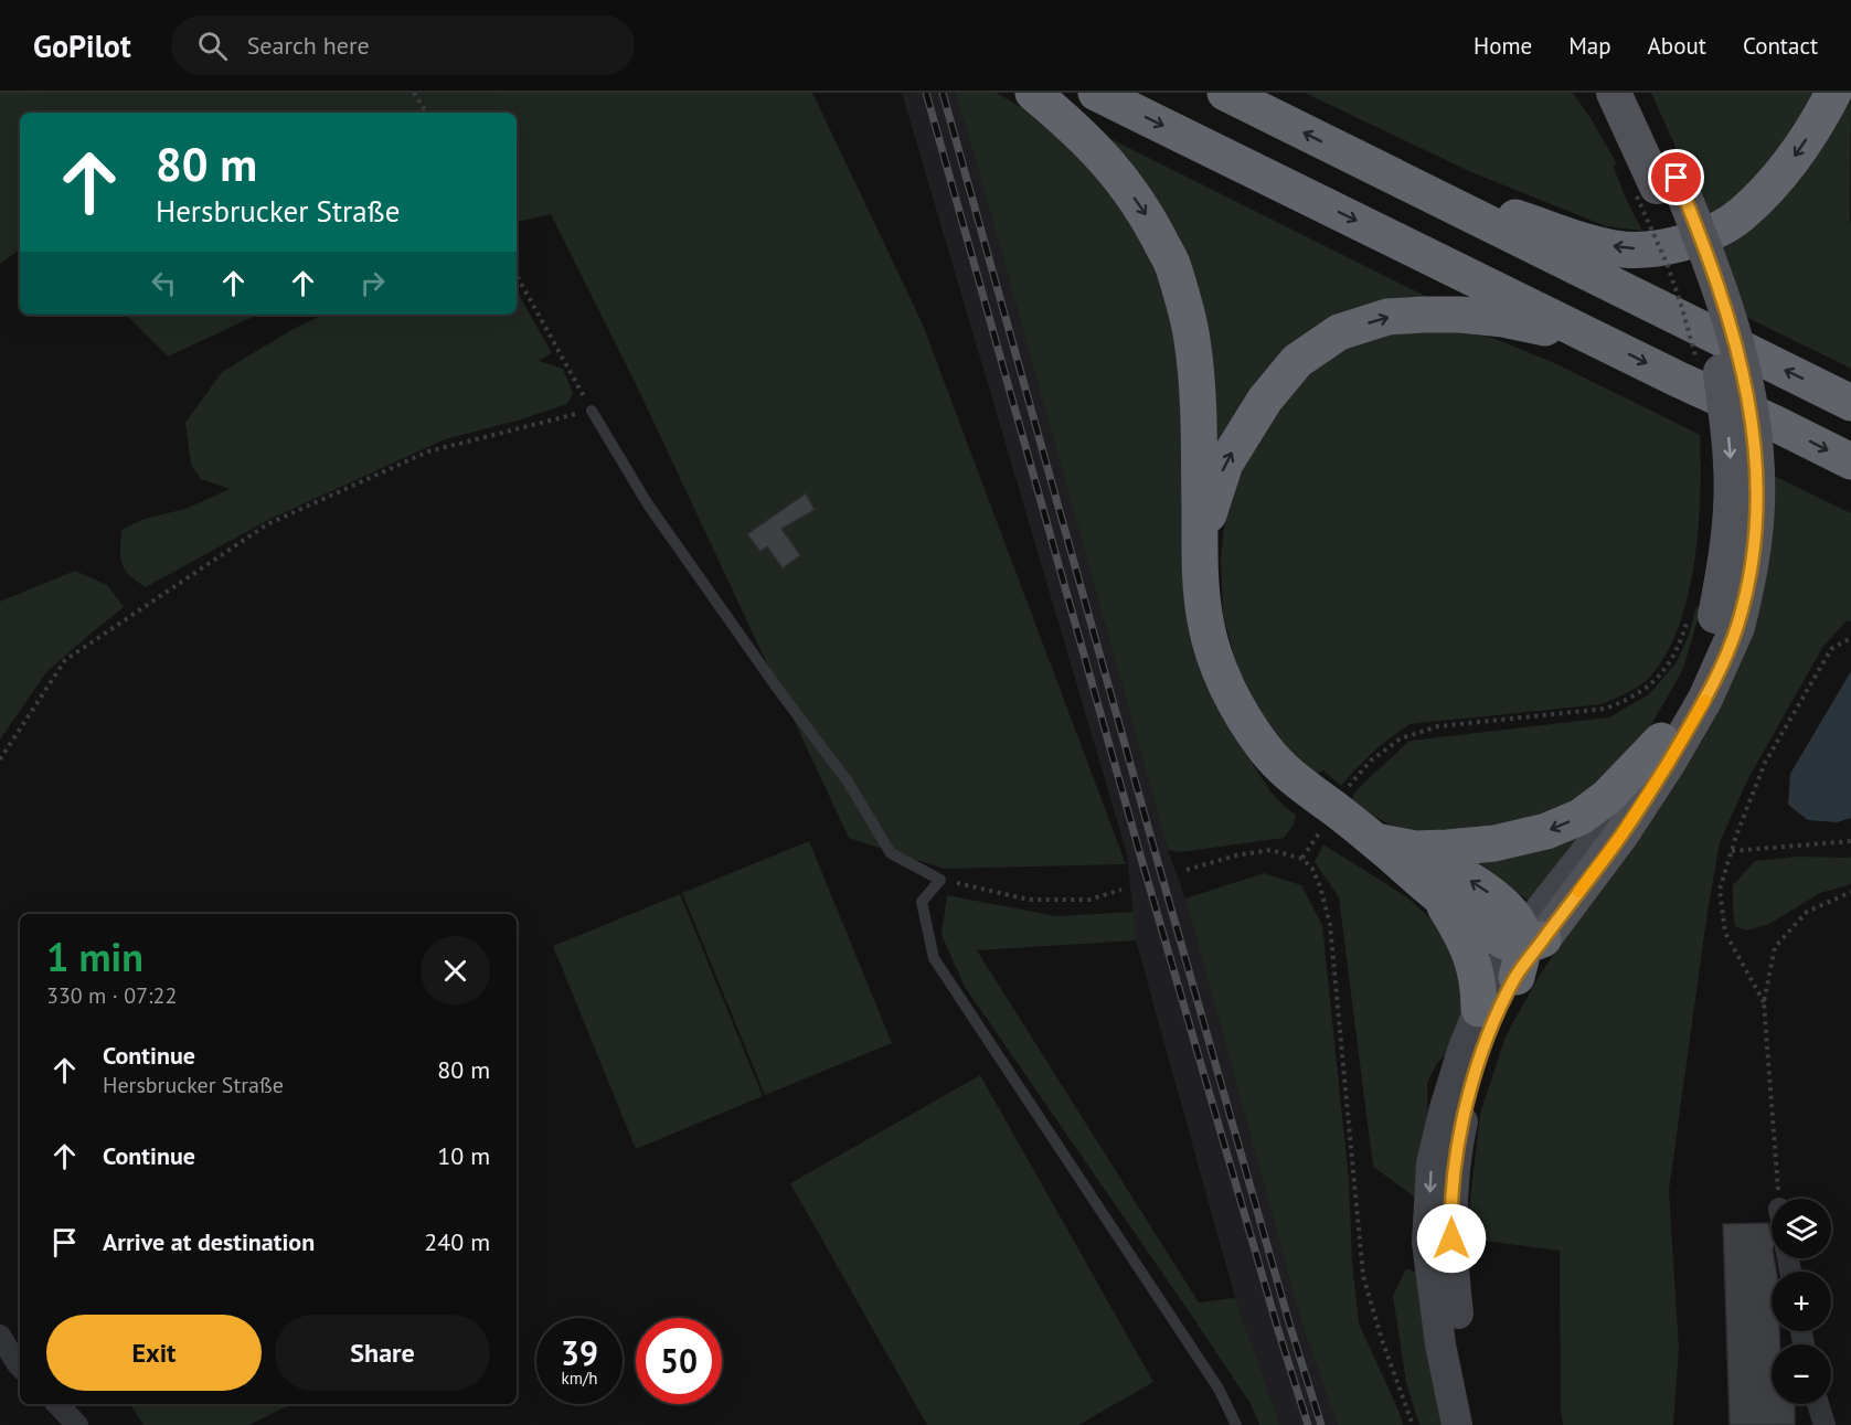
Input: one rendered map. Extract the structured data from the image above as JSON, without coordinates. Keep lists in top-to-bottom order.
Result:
{
  "page": {
    "header": "GoPilot",
    "search": "Search here",
    "nav": [
      "Home",
      "Map",
      "About",
      "Contact"
    ],
    "turn": ["80 m", "Hersbrucker Straße"],
    "heading": ["1 min", "330 m · 07:22"],
    "list": [
      {
        "name": "Continue",
        "note": "Hersbrucker Straße",
        "value": "80 m"
      },
      {
        "name": "Continue",
        "value": "10 m"
      },
      {
        "name": "Arrive at destination",
        "value": "240 m"
      }
    ],
    "map_buttons": ["+", "−"],
    "buttons": ["Exit", "Share"],
    "speed": "39 km/h",
    "limit": "50"
  }
}
